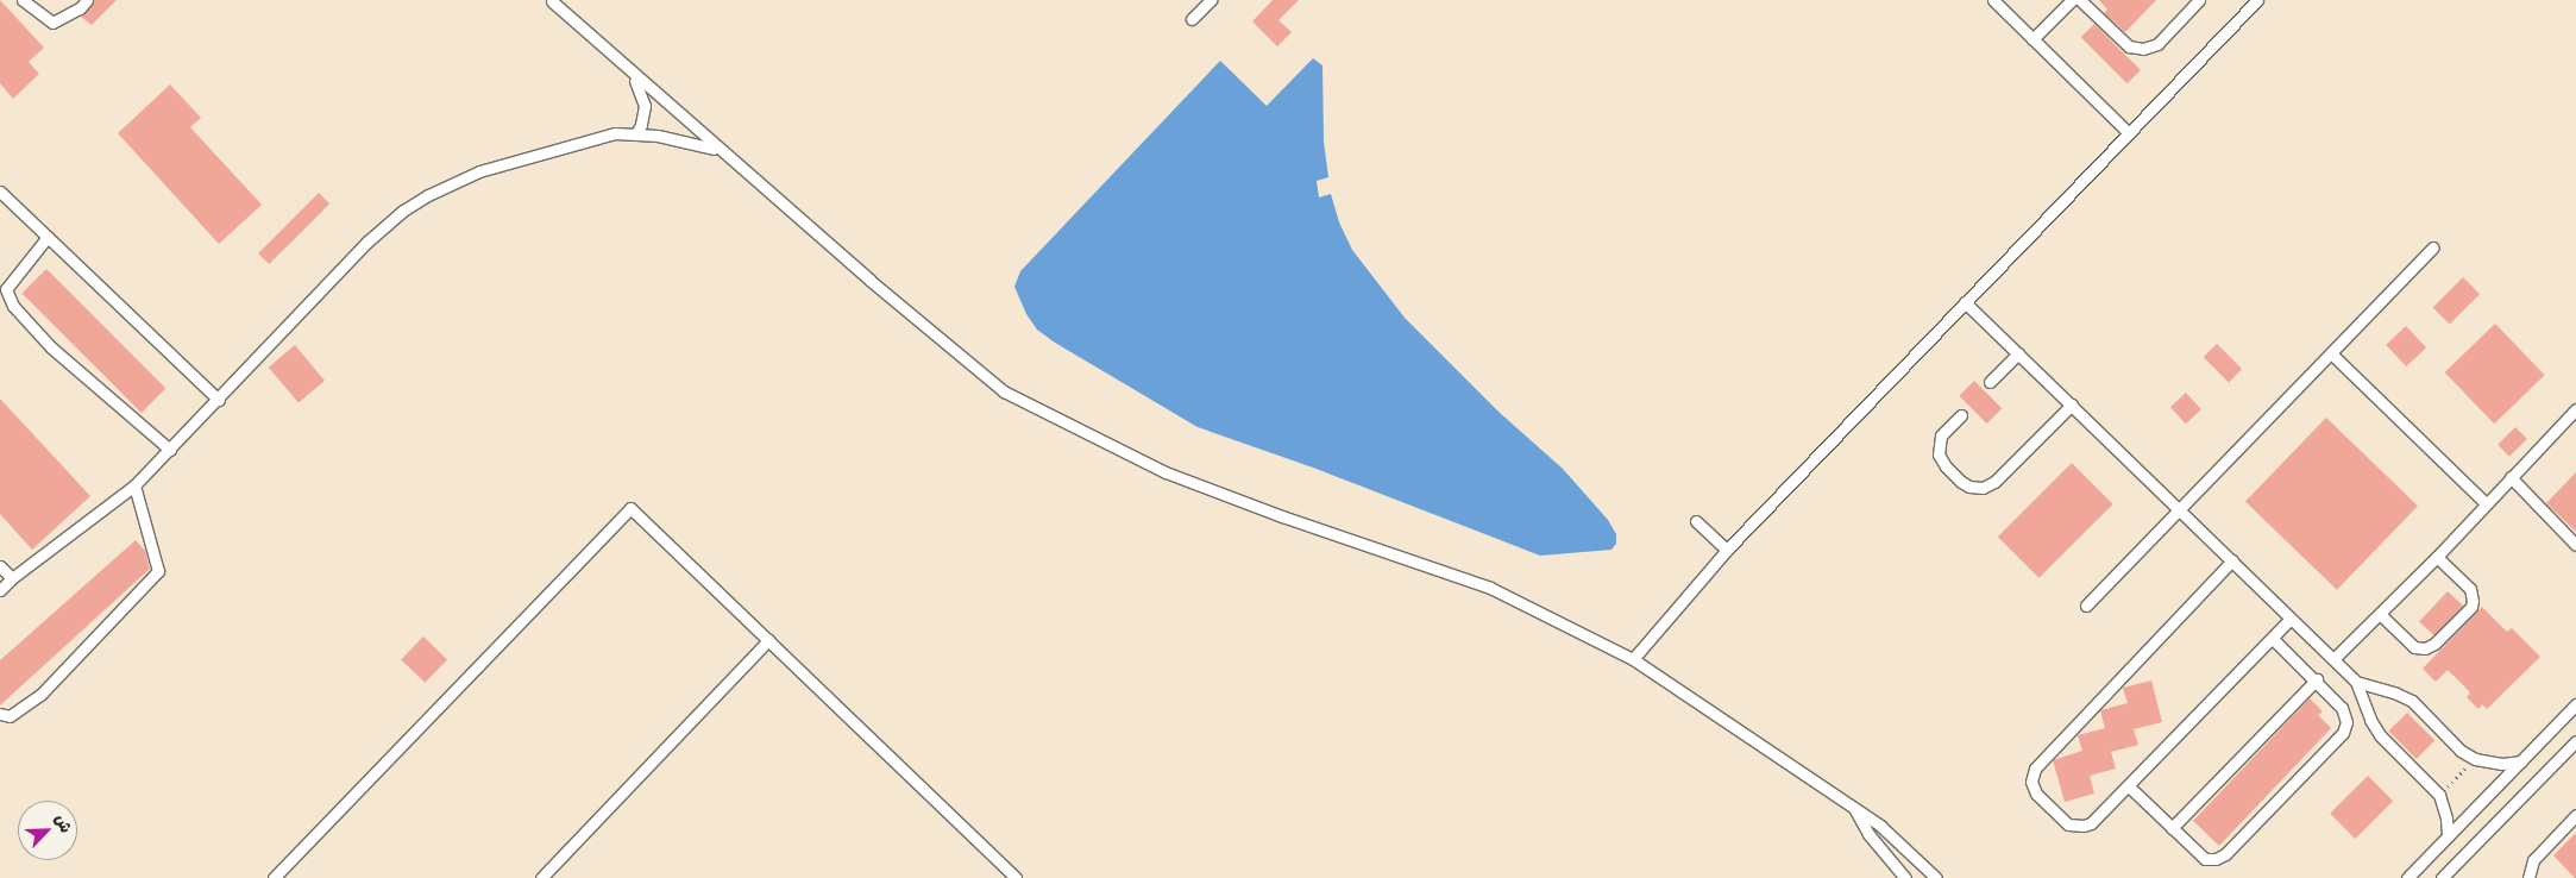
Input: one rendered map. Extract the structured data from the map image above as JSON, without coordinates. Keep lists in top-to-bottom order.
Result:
{
  "north": "top right"
}
